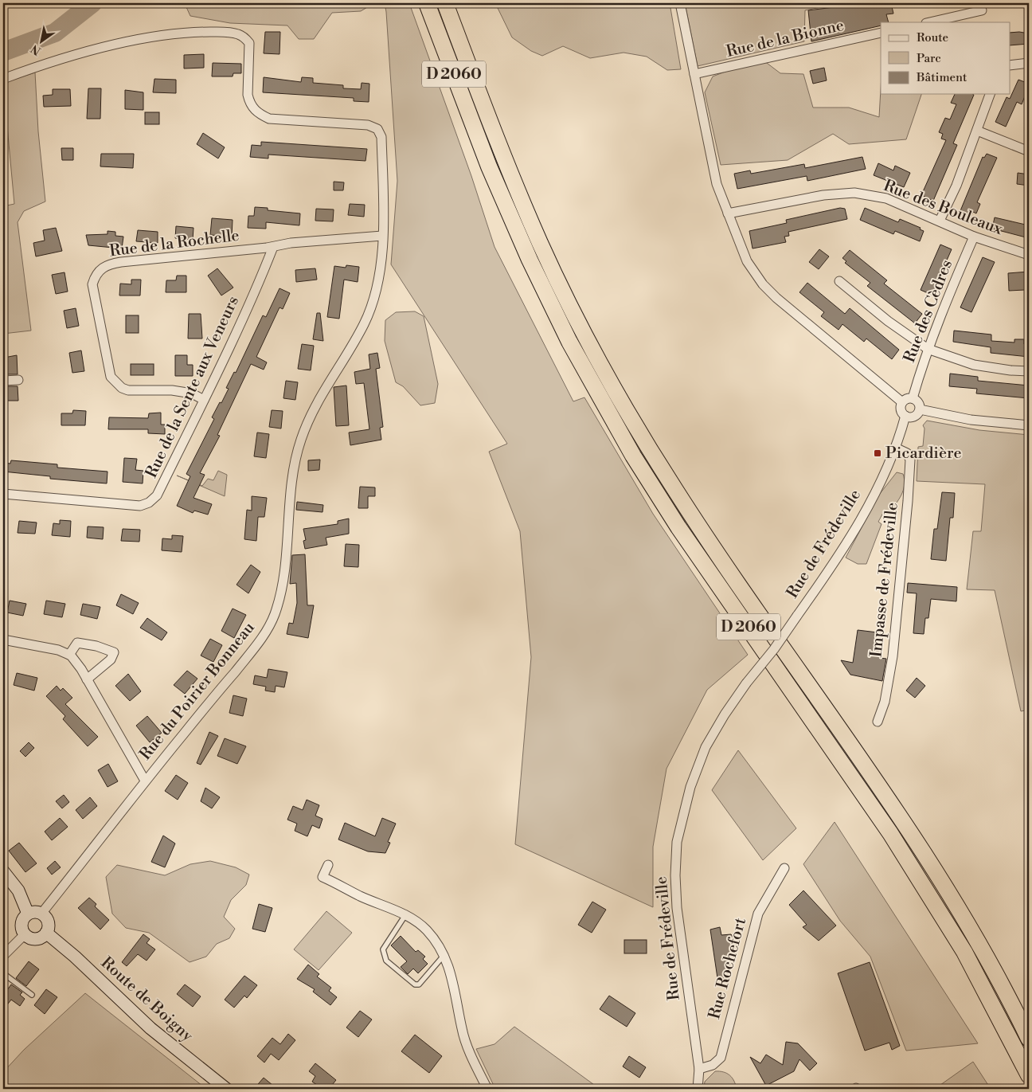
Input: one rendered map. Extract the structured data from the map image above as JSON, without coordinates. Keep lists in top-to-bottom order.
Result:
{
  "streets": {
    "highway": ["D 2060"],
    "street": [
      "Rue de la Bionne",
      "Rue des Bouleaux",
      "Rue de la Rochelle",
      "Rue des Cèdres",
      "Rue de la Sente aux Veneurs",
      "Rue de Frédeville",
      "Impasse de Frédeville",
      "Rue du Poirier Bonneau",
      "Rue Rochefort",
      "Route de Boigny"
    ]
  },
  "crossings": [
    ["Rue des Bouleaux", "Rue des Cèdres"],
    ["Rue de la Rochelle", "Rue de la Sente aux Veneurs"],
    ["Rue des Cèdres", "Rue de Frédeville"],
    ["Rue de Frédeville", "Impasse de Frédeville"],
    ["Rue de Frédeville", "Rue Rochefort"],
    ["Rue du Poirier Bonneau", "Route de Boigny"]
  ],
  "places": {
    "transit": ["Picardière"]
  },
  "legend": ["Route", "Parc", "Bâtiment"],
  "north": "bottom left"
}
